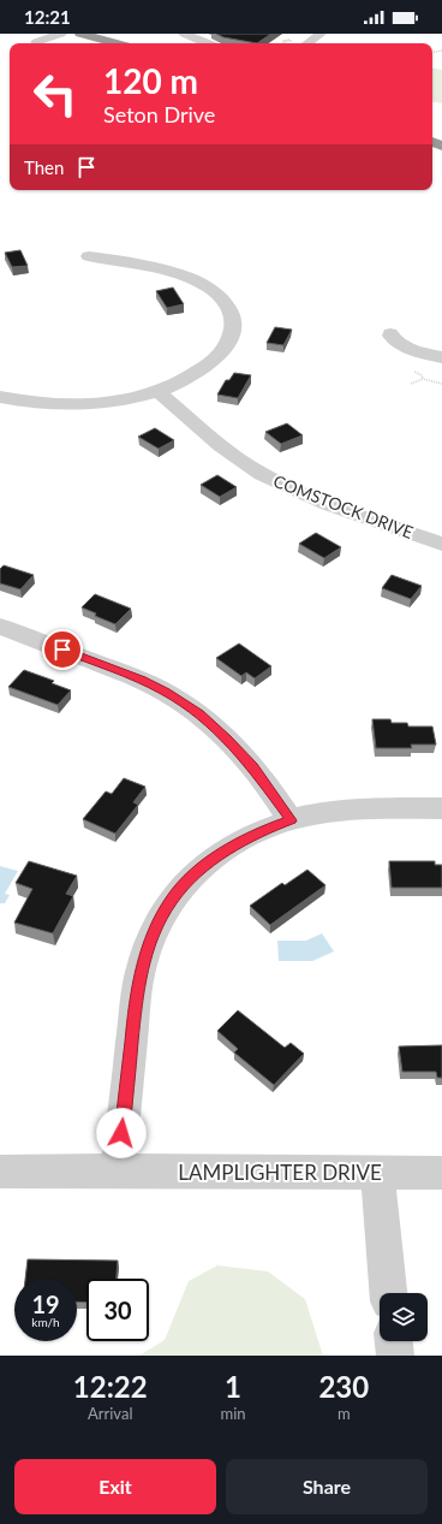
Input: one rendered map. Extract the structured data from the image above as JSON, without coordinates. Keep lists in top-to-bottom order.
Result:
{
  "streets": {
    "street": ["COMSTOCK DRIVE", "LAMPLIGHTER DRIVE"]
  },
  "page": {
    "status": "12:21",
    "turn": ["120 m", "Seton Drive"],
    "then": "Then",
    "speed": "19 km/h",
    "limit": "30",
    "eta": [
      "12:22",
      "Arrival",
      "1",
      "min",
      "230",
      "m"
    ],
    "buttons": ["Exit", "Share"]
  }
}
